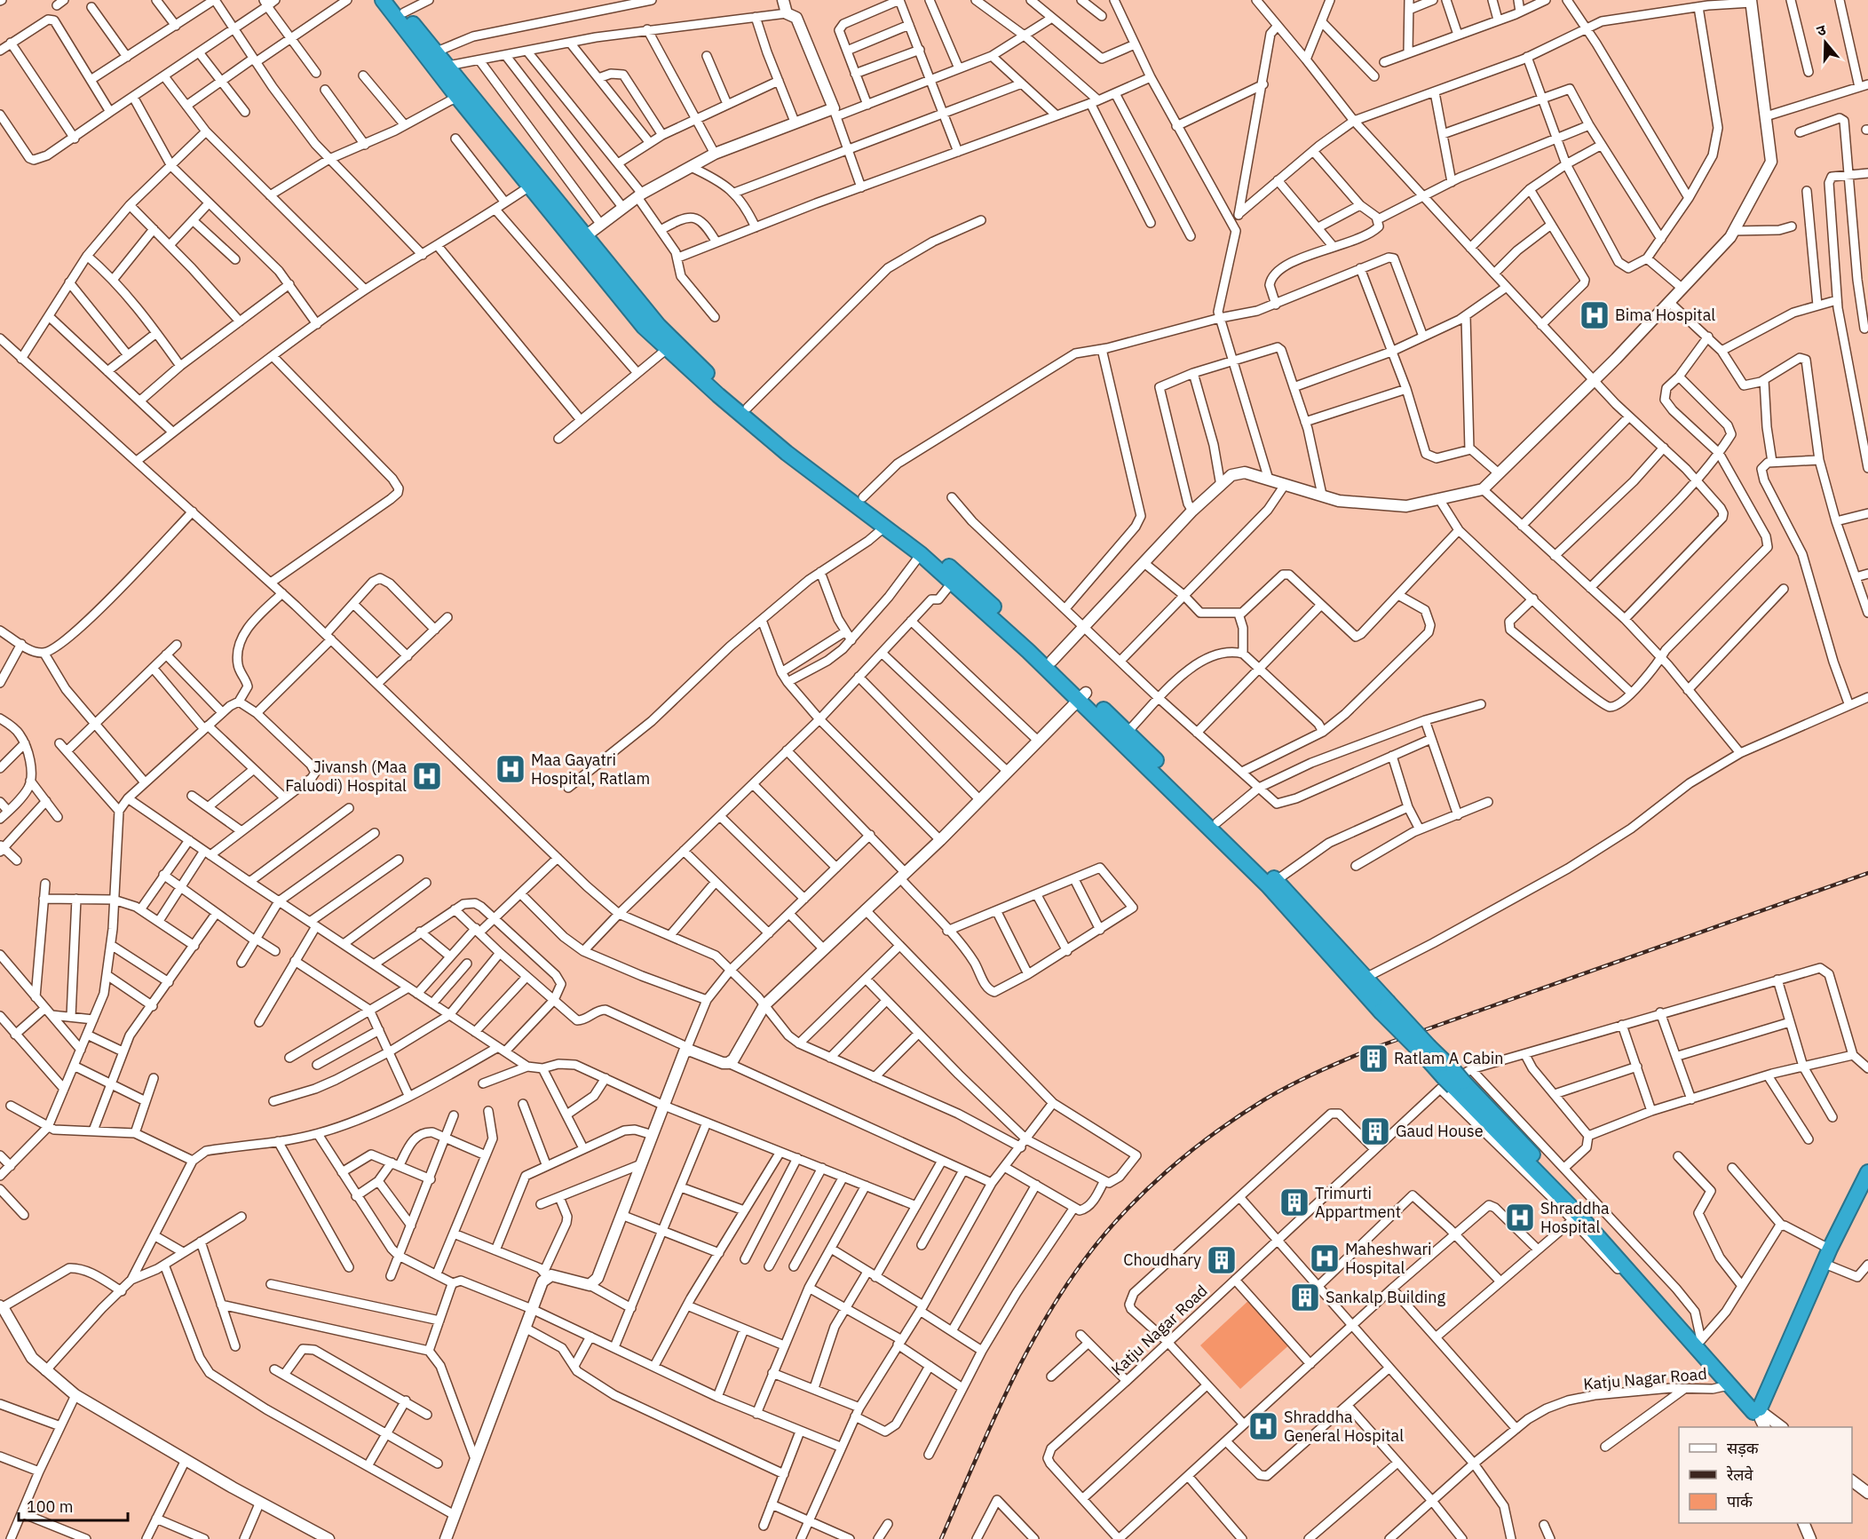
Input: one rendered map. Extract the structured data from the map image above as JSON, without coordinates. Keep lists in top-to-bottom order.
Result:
{
  "streets": {
    "street": ["Katju Nagar Road"]
  },
  "places": {
    "hospital": [
      "Bima Hospital",
      "Maa Gayatri Hospital, Ratlam",
      "Jivansh (Maa Faluodi) Hospital",
      "Shraddha Hospital",
      "Maheshwari Hospital",
      "Shraddha General Hospital"
    ],
    "building": [
      "Ratlam A Cabin",
      "Gaud House",
      "Trimurti Appartment",
      "Choudhary",
      "Sankalp Building"
    ]
  },
  "legend": ["सड़क", "रेलवे", "पार्क"],
  "scale_bar": "100 m",
  "north": "top"
}
